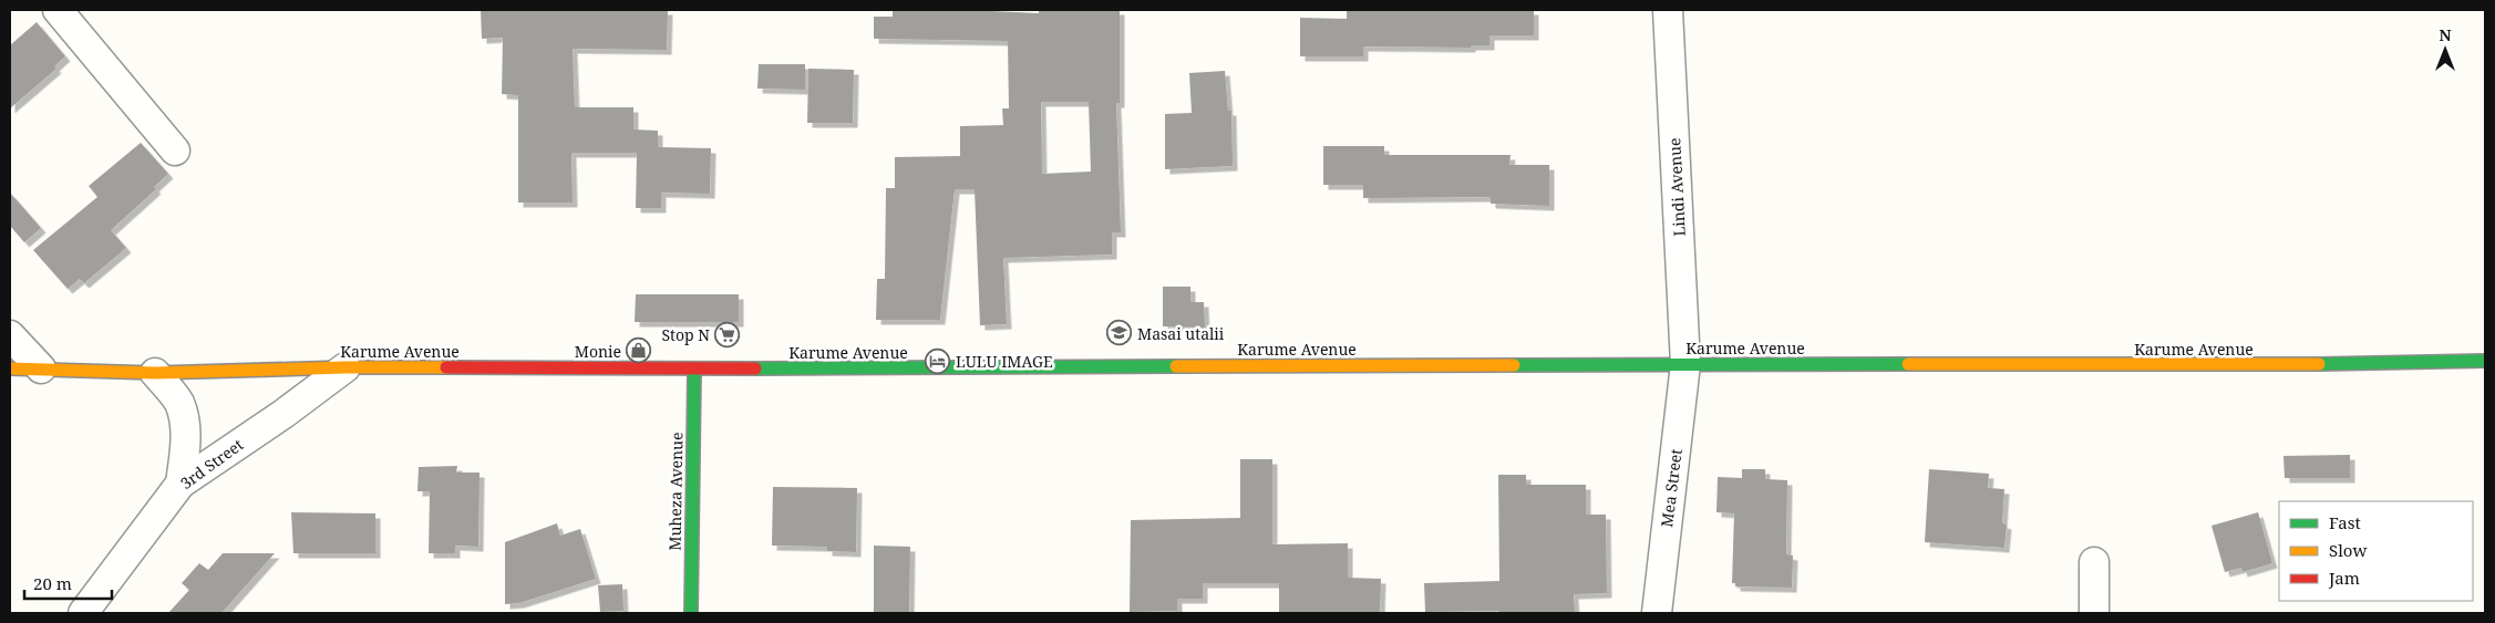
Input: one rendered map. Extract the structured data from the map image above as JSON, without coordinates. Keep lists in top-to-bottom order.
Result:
{
  "streets": {
    "main road": ["Karume Avenue", "Muheza Avenue"],
    "street": ["Lindi Avenue", "3rd Street", "Mea Street"]
  },
  "crossings": [
    ["Lindi Avenue", "Karume Avenue"],
    ["Lindi Avenue", "Mea Street"],
    ["Karume Avenue", "3rd Street"],
    ["Karume Avenue", "Mea Street"],
    ["Karume Avenue", "Muheza Avenue"]
  ],
  "places": {
    "school or university": ["Masai utalii"],
    "supermarket": ["Stop N"],
    "shop": ["Monie"],
    "hotel": ["LULU IMAGE"]
  },
  "legend": ["Fast", "Slow", "Jam"],
  "scale_bar": "20 m",
  "north": "top"
}
